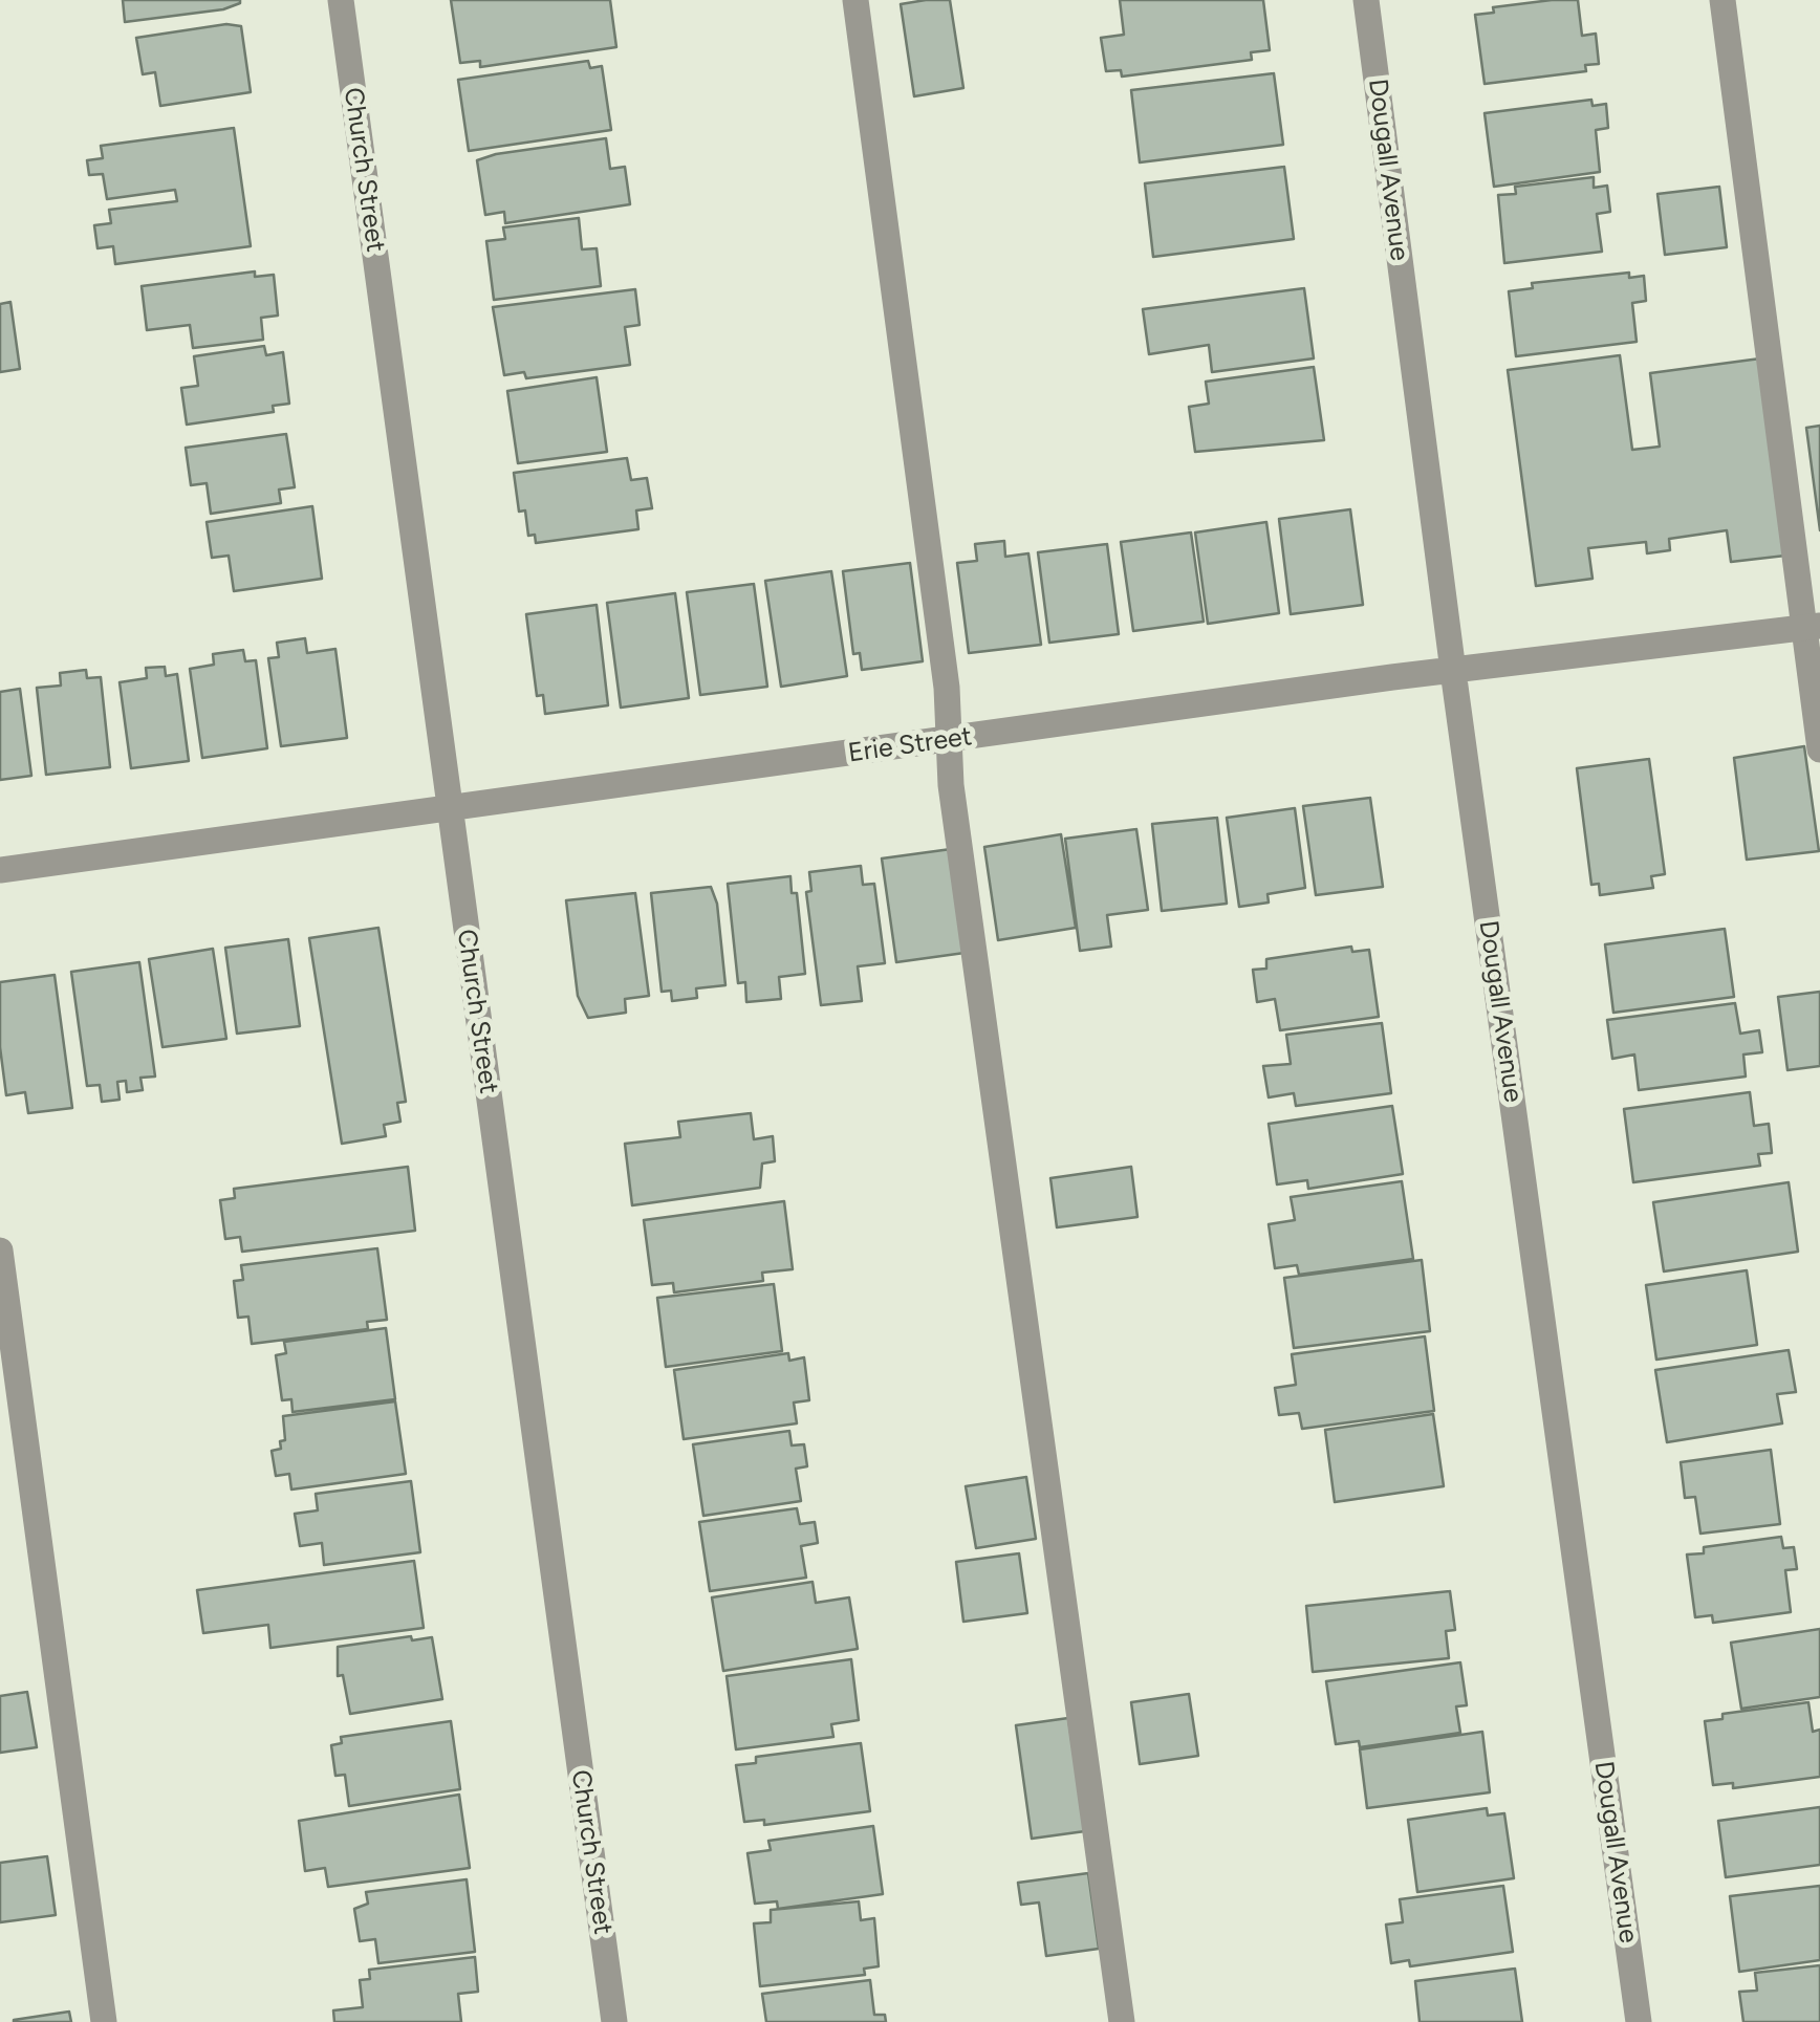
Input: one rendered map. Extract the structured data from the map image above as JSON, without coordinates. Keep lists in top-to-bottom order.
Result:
{
  "streets": {
    "street": ["Church Street", "Dougall Avenue", "Erie Street"]
  },
  "crossings": [
    ["Church Street", "Erie Street"],
    ["Dougall Avenue", "Erie Street"]
  ]
}
